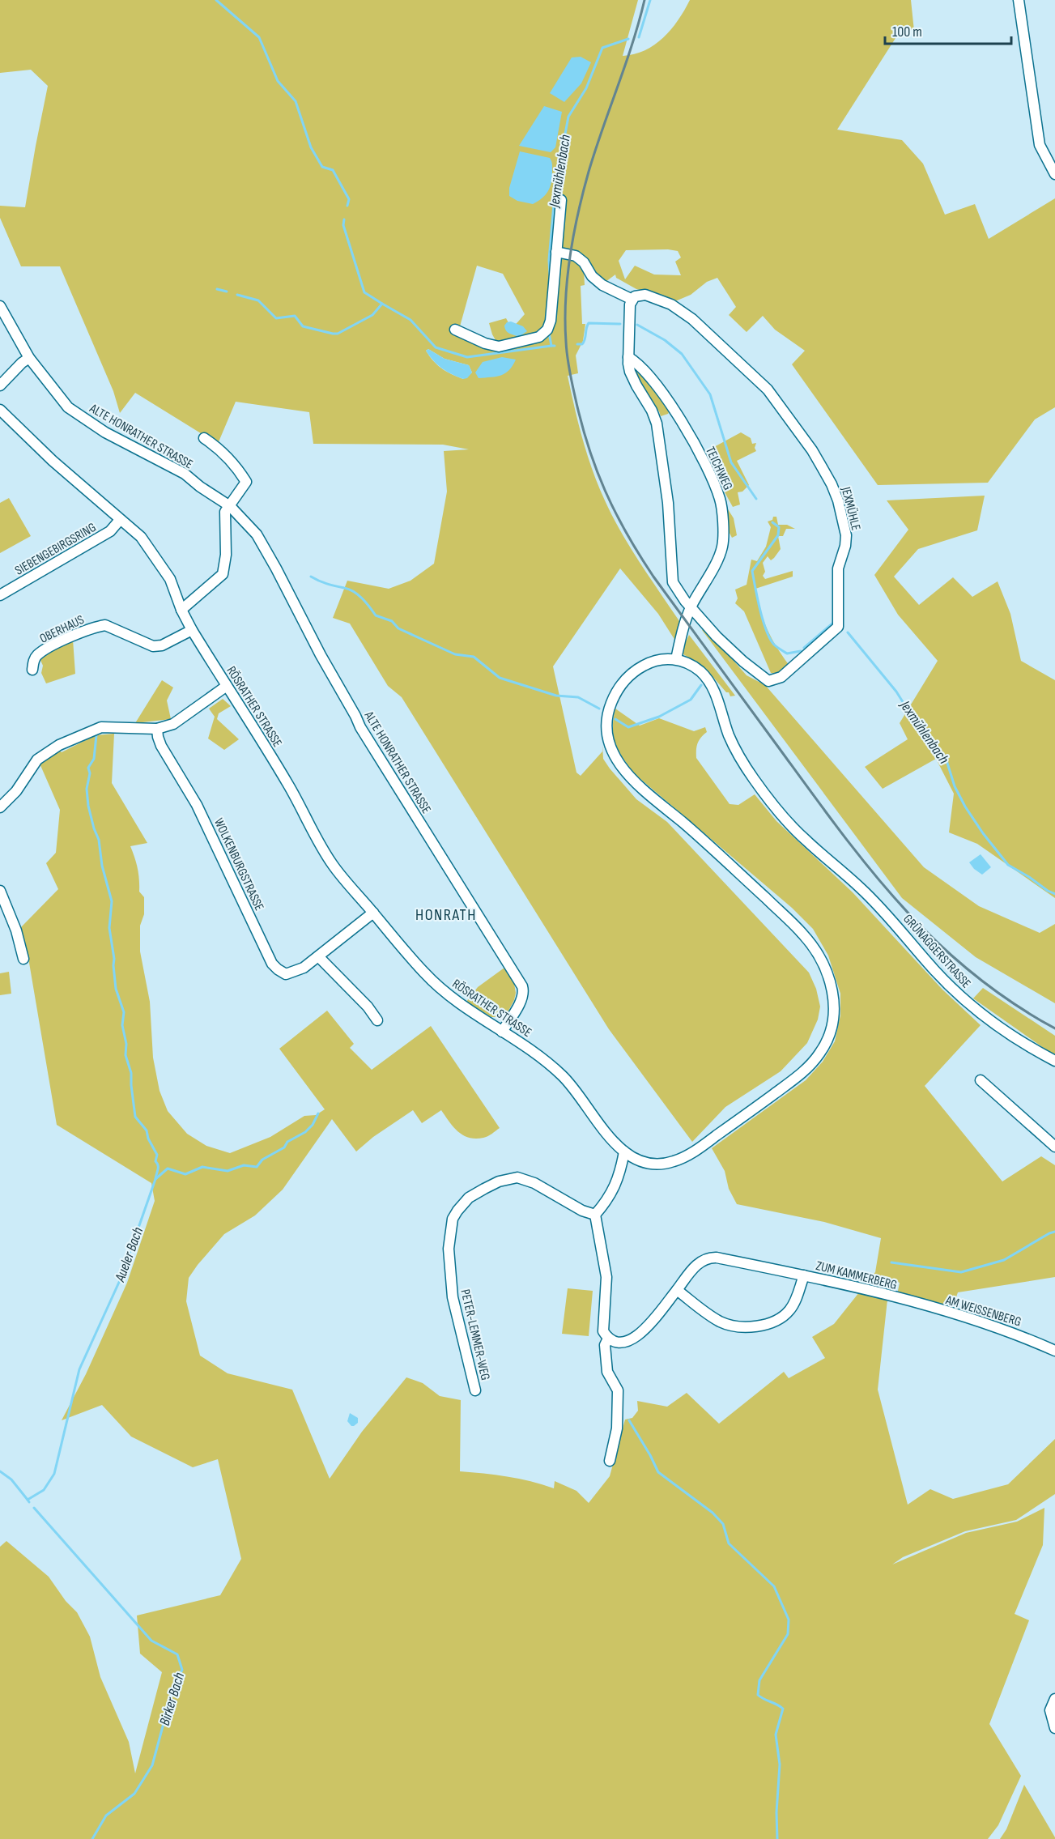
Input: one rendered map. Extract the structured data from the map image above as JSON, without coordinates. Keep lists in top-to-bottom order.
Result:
{
  "streets": {
    "street": [
      "ALTE HONRATHER STRASSE",
      "TEICHWEG",
      "JEXMÜHLE",
      "SIEBENGEBIRGSRING",
      "OBERHAUS",
      "RÖSRATHER STRASSE",
      "WOLKENBURGSTRASSE",
      "GRÜNAGGERSTRASSE",
      "ZUM KAMMERBERG",
      "AM WEISSENBERG",
      "PETER-LEMMER-WEG"
    ]
  },
  "crossings": [
    ["ALTE HONRATHER STRASSE", "RÖSRATHER STRASSE"],
    ["TEICHWEG", "JEXMÜHLE"],
    ["SIEBENGEBIRGSRING", "RÖSRATHER STRASSE"],
    ["OBERHAUS", "RÖSRATHER STRASSE"],
    ["RÖSRATHER STRASSE", "WOLKENBURGSTRASSE"],
    ["RÖSRATHER STRASSE", "GRÜNAGGERSTRASSE"],
    ["ZUM KAMMERBERG", "AM WEISSENBERG"]
  ],
  "districts": ["HONRATH"],
  "water": ["Jexmühlenbach", "Aueler Bach", "Birker Bach"],
  "scale_bar": "100 m"
}
